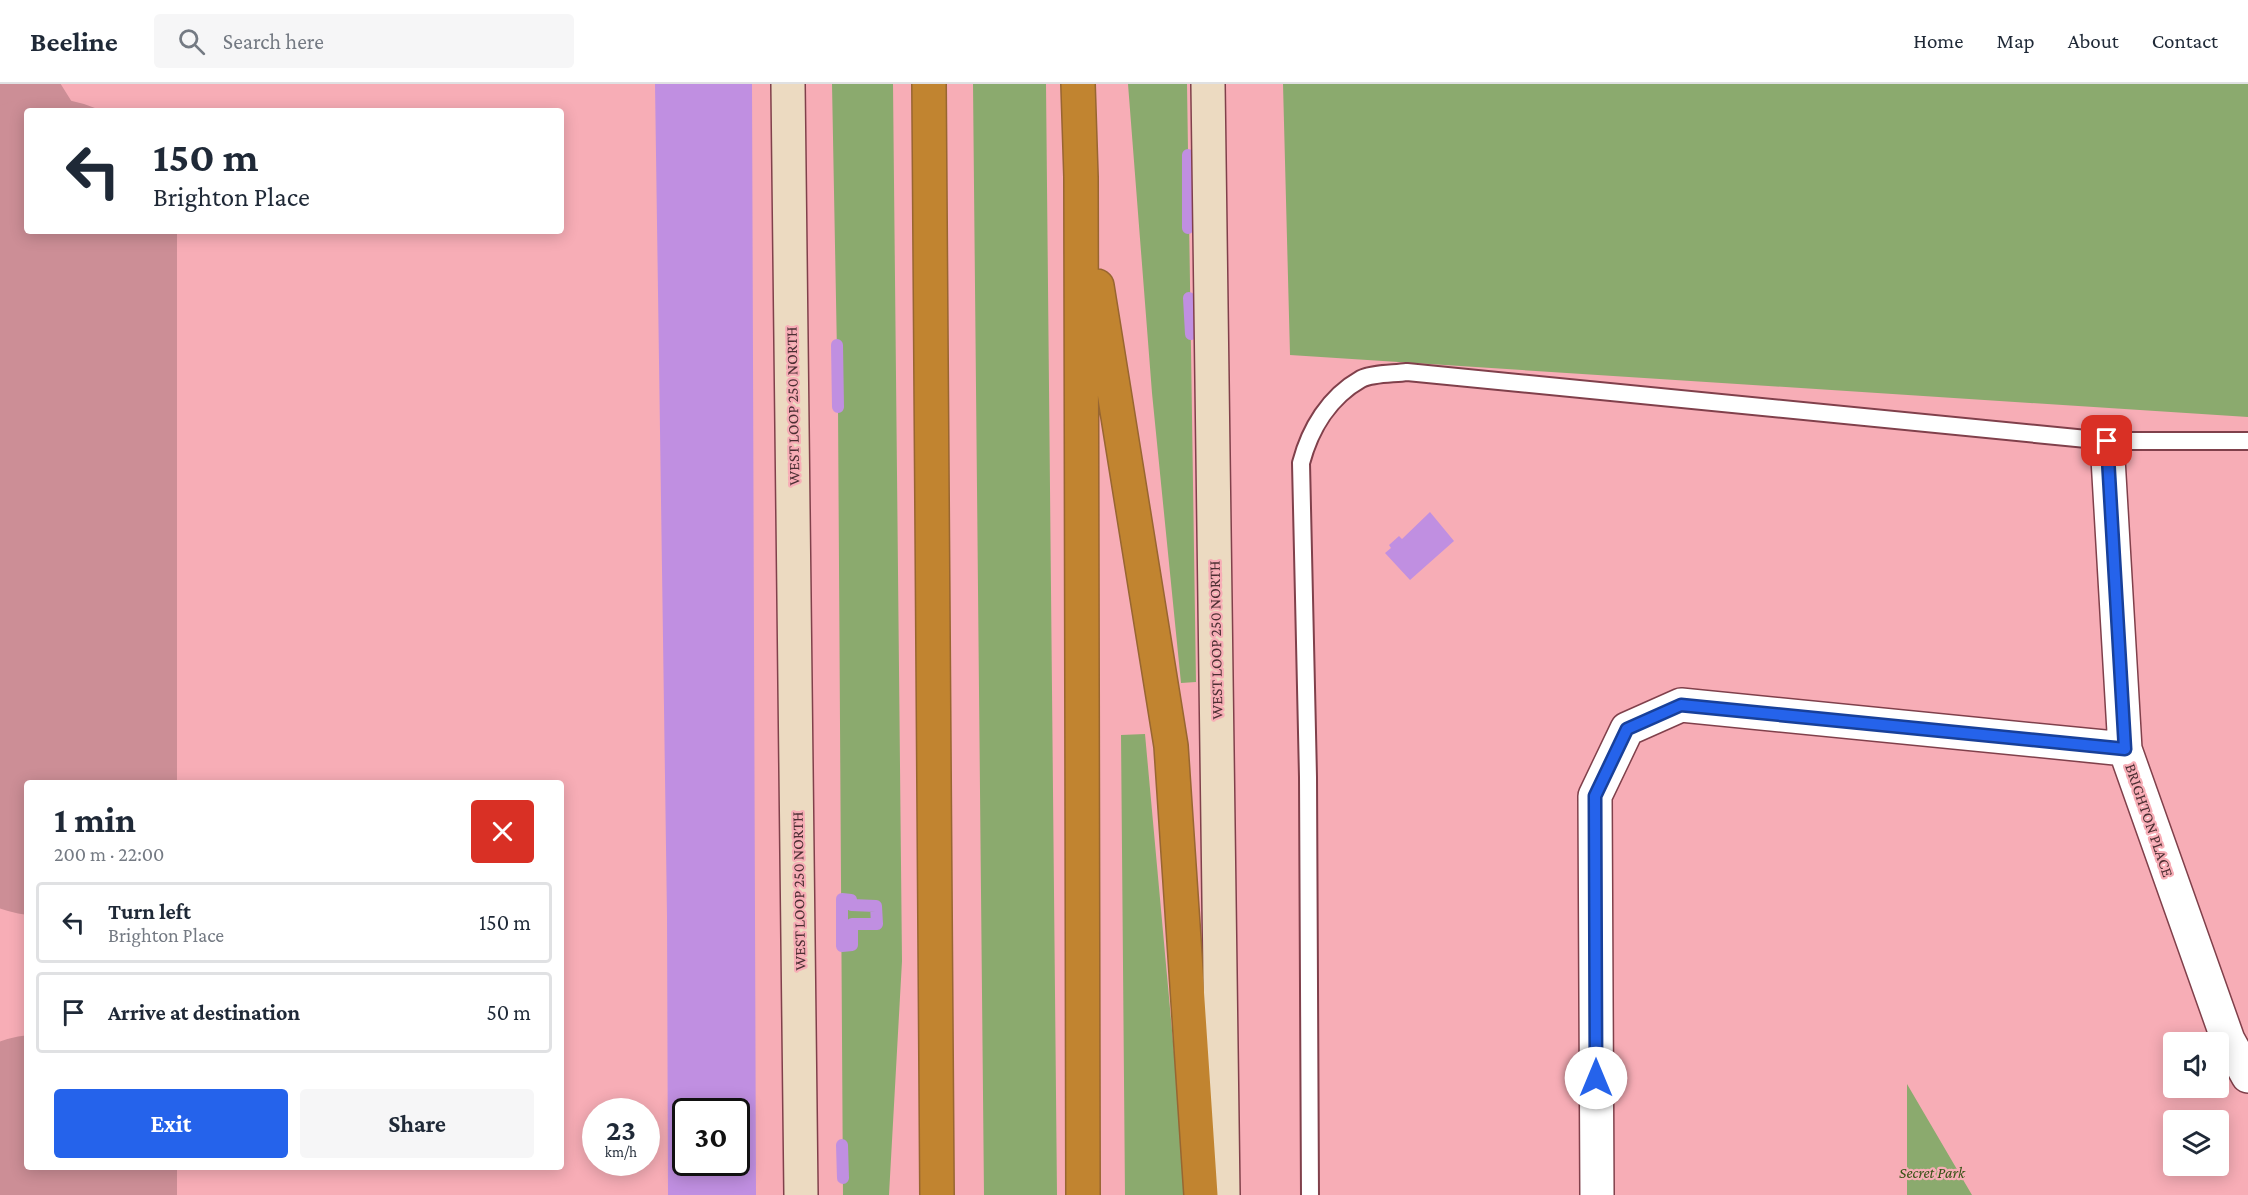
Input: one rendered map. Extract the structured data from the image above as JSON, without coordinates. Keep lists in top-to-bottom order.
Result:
{
  "streets": {
    "main road": ["WEST LOOP 250 NORTH"],
    "street": ["BRIGHTON PLACE"]
  },
  "parks": ["Secret Park"],
  "page": {
    "header": "Beeline",
    "search": "Search here",
    "nav": [
      "Home",
      "Map",
      "About",
      "Contact"
    ],
    "turn": ["150 m", "Brighton Place"],
    "heading": ["1 min", "200 m · 22:00"],
    "list": [
      {
        "name": "Turn left",
        "note": "Brighton Place",
        "value": "150 m"
      },
      {
        "name": "Arrive at destination",
        "value": "50 m"
      }
    ],
    "buttons": ["Exit", "Share"],
    "speed": "23 km/h",
    "limit": "30"
  }
}
